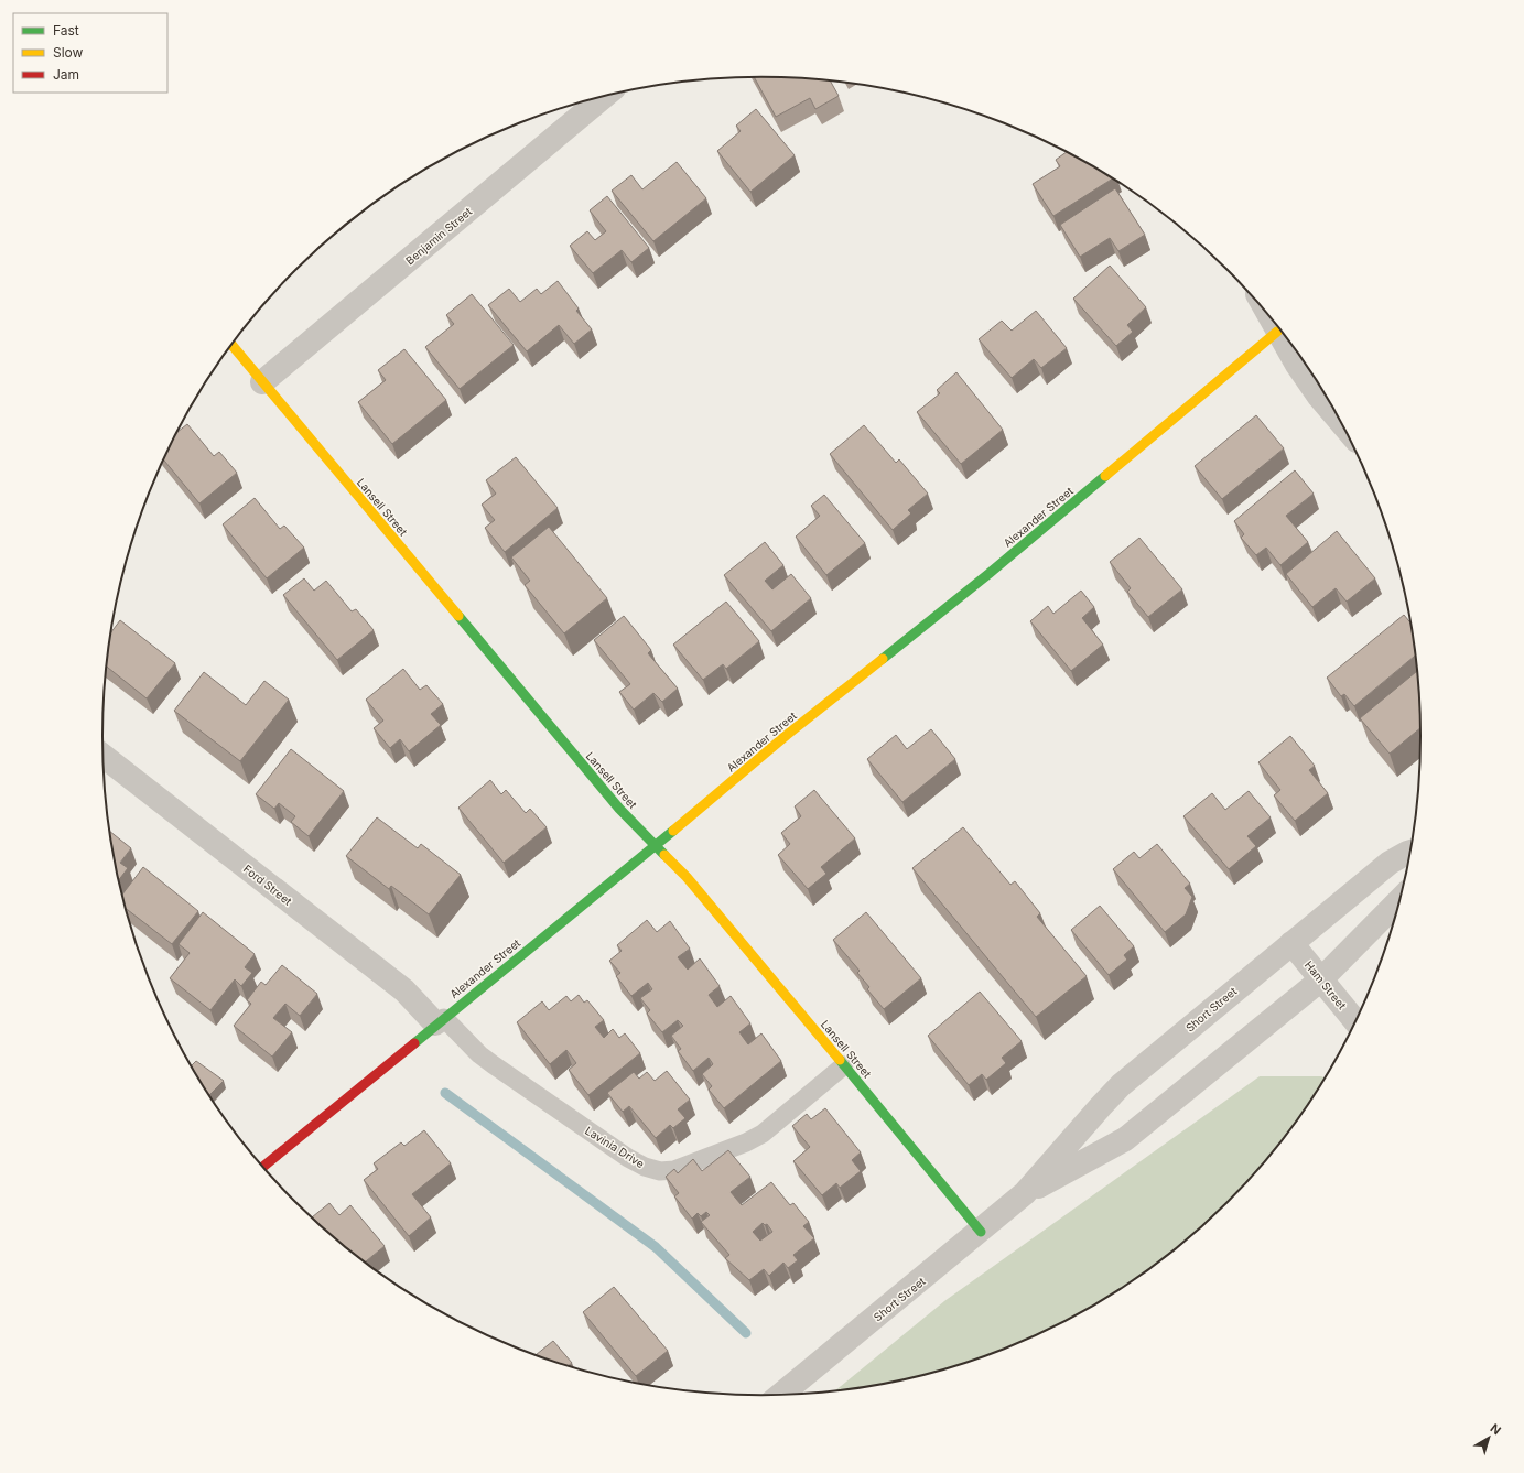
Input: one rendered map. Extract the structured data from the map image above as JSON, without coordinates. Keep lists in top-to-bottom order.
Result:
{
  "streets": {
    "street": [
      "Benjamin Street",
      "Lansell Street",
      "Alexander Street",
      "Ford Street",
      "Ham Street",
      "Short Street"
    ],
    "lane": ["Lavinia Drive"]
  },
  "crossings": [
    ["Benjamin Street", "Lansell Street"],
    ["Lansell Street", "Alexander Street"],
    ["Lansell Street", "Short Street"],
    ["Lansell Street", "Lavinia Drive"],
    ["Alexander Street", "Ford Street"],
    ["Alexander Street", "Lavinia Drive"],
    ["Ford Street", "Lavinia Drive"],
    ["Ham Street", "Short Street"]
  ],
  "legend": ["Fast", "Slow", "Jam"],
  "north": "top right"
}
